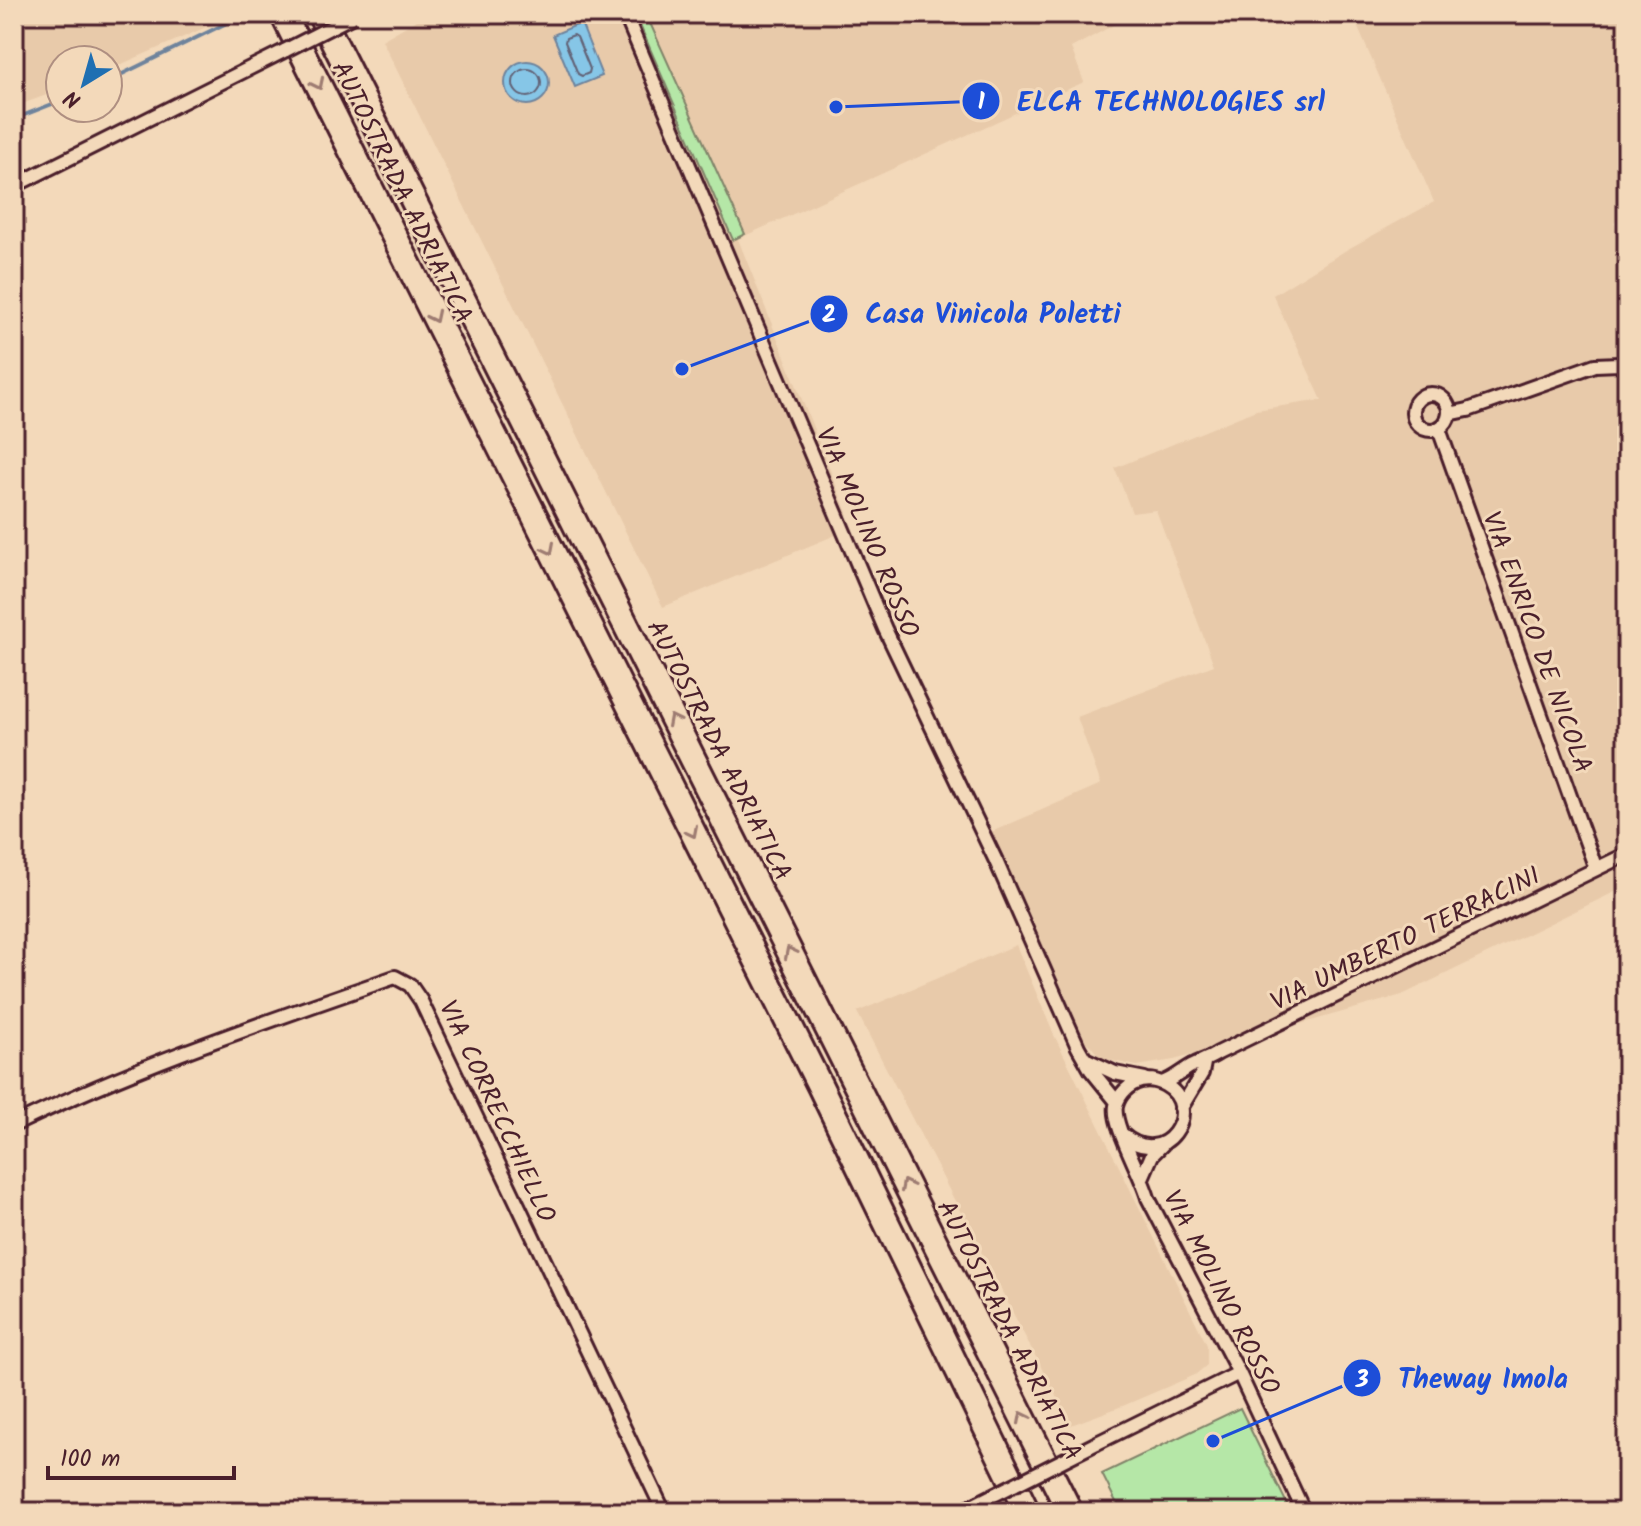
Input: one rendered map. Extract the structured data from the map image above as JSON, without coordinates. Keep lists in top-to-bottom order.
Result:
{
  "streets": {
    "highway": ["AUTOSTRADA ADRIATICA"],
    "street": [
      "VIA MOLINO ROSSO",
      "VIA ENRICO DE NICOLA",
      "VIA UMBERTO TERRACINI",
      "VIA CORRECCHIELLO"
    ]
  },
  "crossings": [
    ["VIA MOLINO ROSSO", "VIA UMBERTO TERRACINI"],
    ["VIA ENRICO DE NICOLA", "VIA UMBERTO TERRACINI"]
  ],
  "places": ["ELCA TECHNOLOGIES srl", "Casa Vinicola Poletti", "Theway Imola"],
  "scale_bar": "100 m",
  "north": "bottom left"
}
